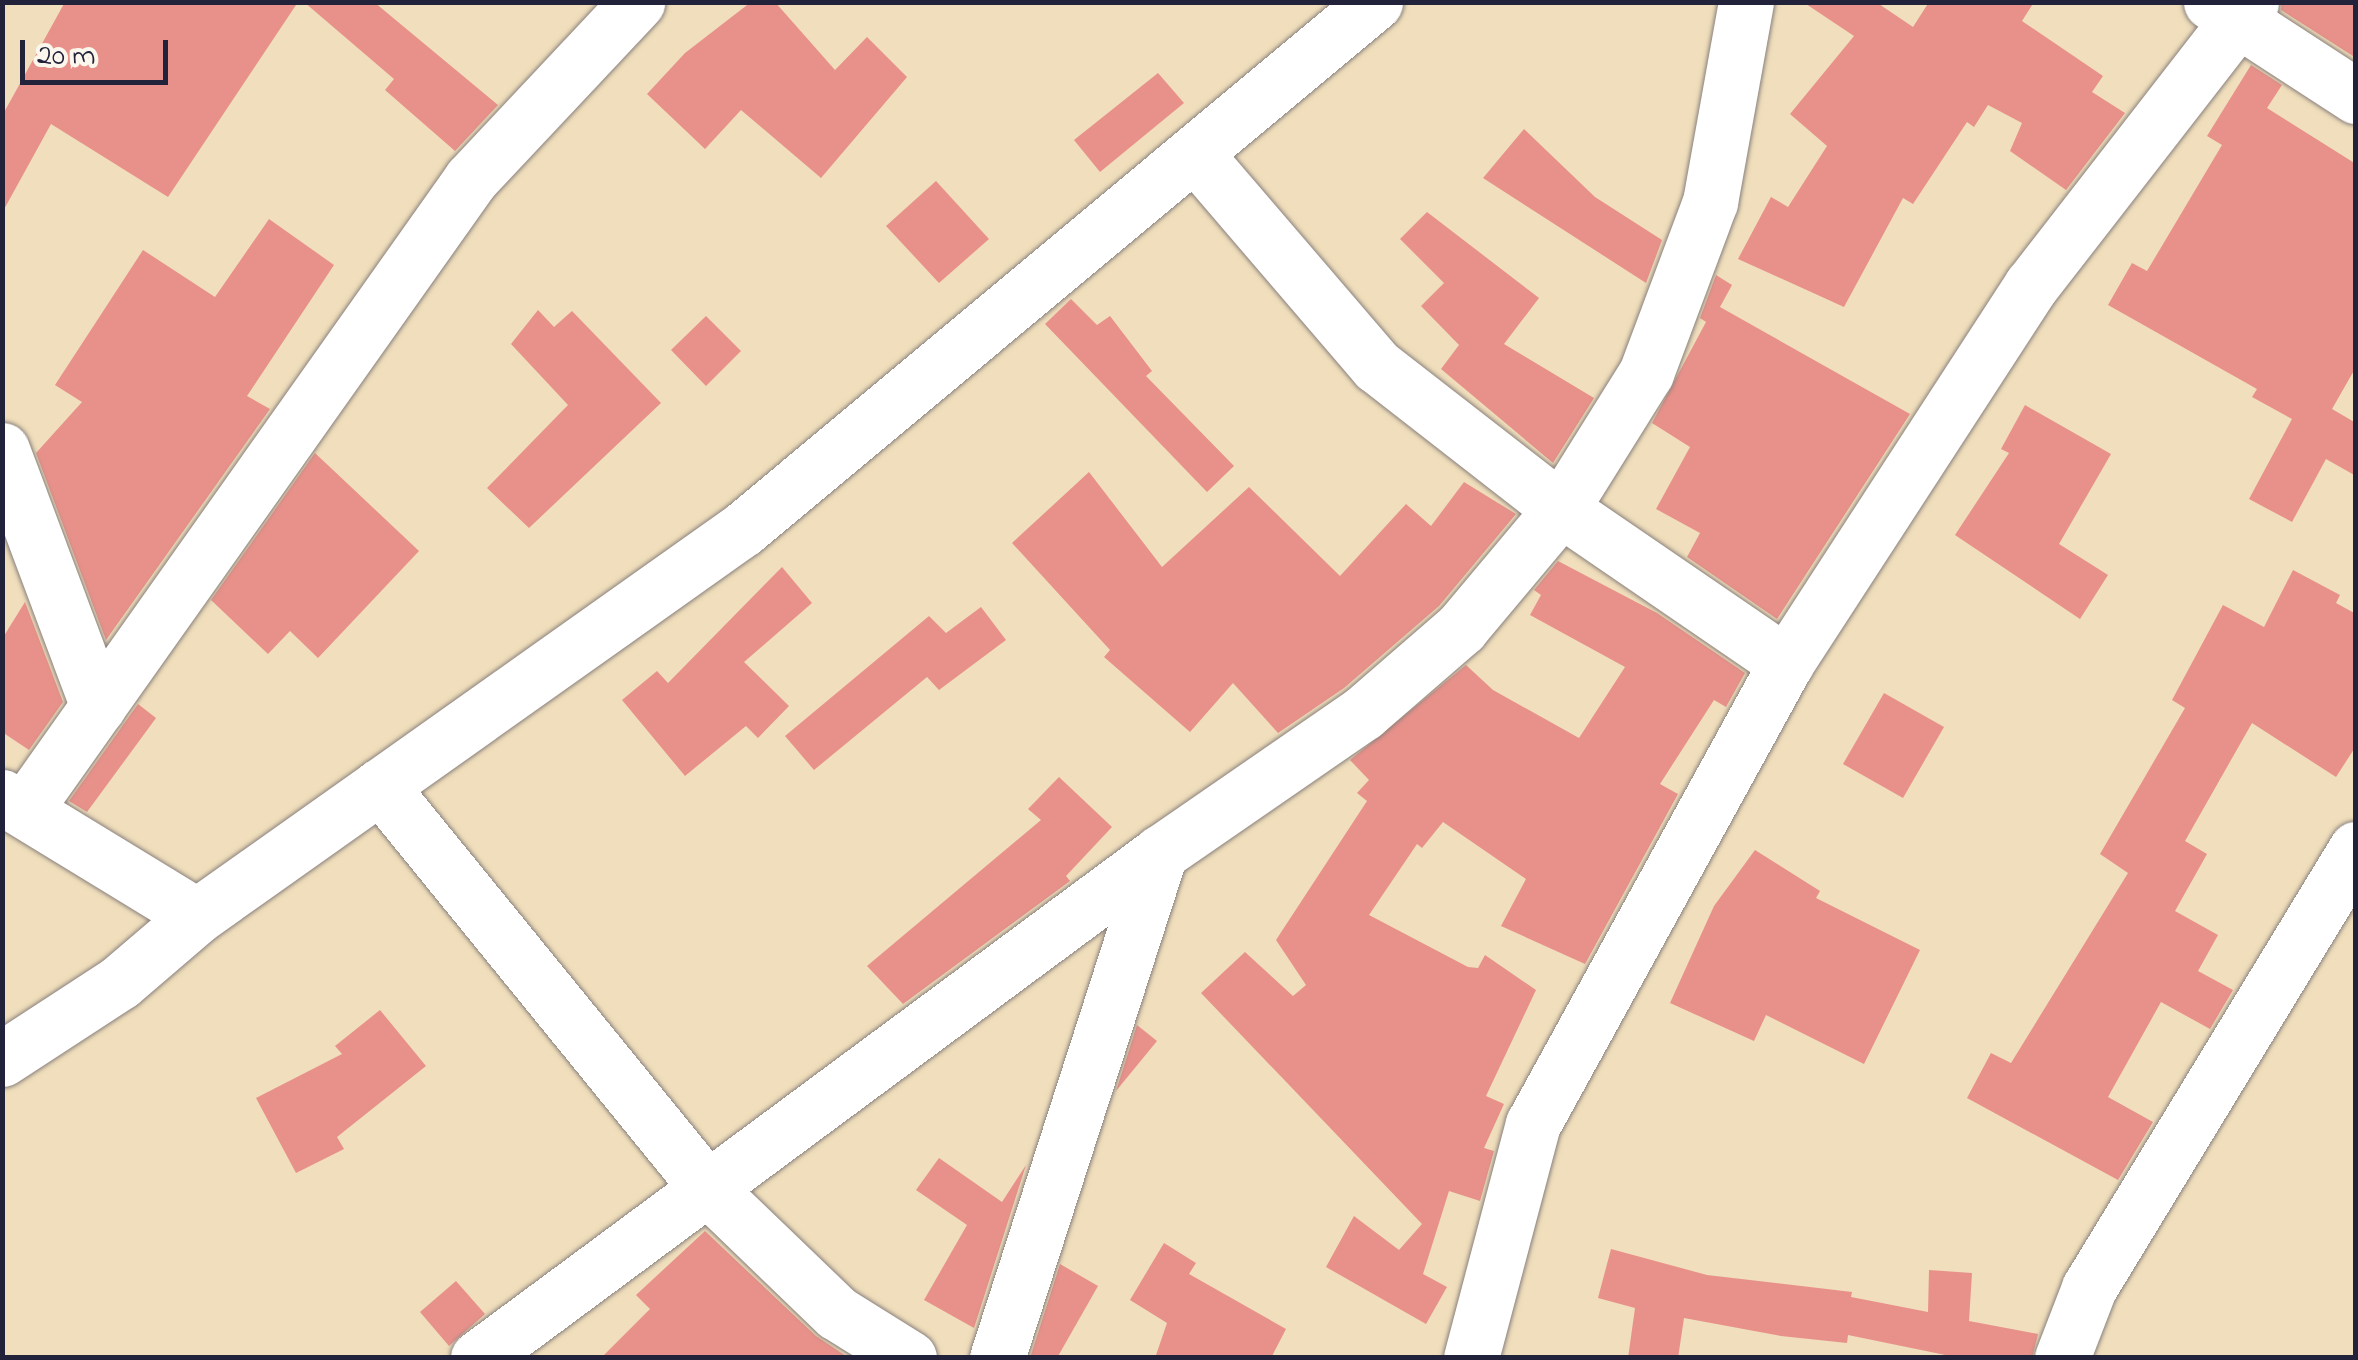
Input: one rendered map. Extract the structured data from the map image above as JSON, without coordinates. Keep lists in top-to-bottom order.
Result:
{
  "scale_bar": "20 m"
}
